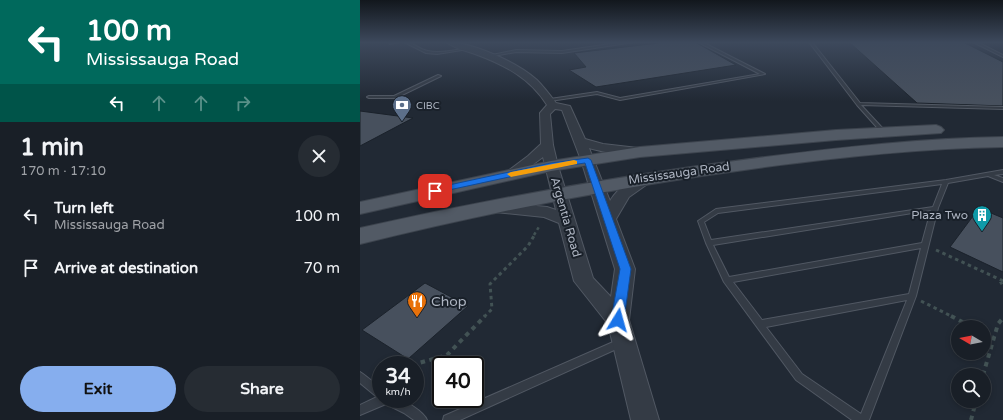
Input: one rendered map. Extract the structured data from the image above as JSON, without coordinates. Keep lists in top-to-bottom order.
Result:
{
  "streets": {
    "main road": ["Mississauga Road"],
    "street": ["Argentia Road"]
  },
  "crossings": [
    ["Mississauga Road", "Argentia Road"]
  ],
  "places": {
    "bank": ["CIBC"],
    "building": ["Plaza Two"],
    "restaurant": ["Chop"]
  },
  "north": "left",
  "page": {
    "turn": ["100 m", "Mississauga Road"],
    "heading": ["1 min", "170 m · 17:10"],
    "list": [
      {
        "name": "Turn left",
        "note": "Mississauga Road",
        "value": "100 m"
      },
      {
        "name": "Arrive at destination",
        "value": "70 m"
      }
    ],
    "speed": "34 km/h",
    "limit": "40",
    "buttons": ["Exit", "Share"]
  }
}
